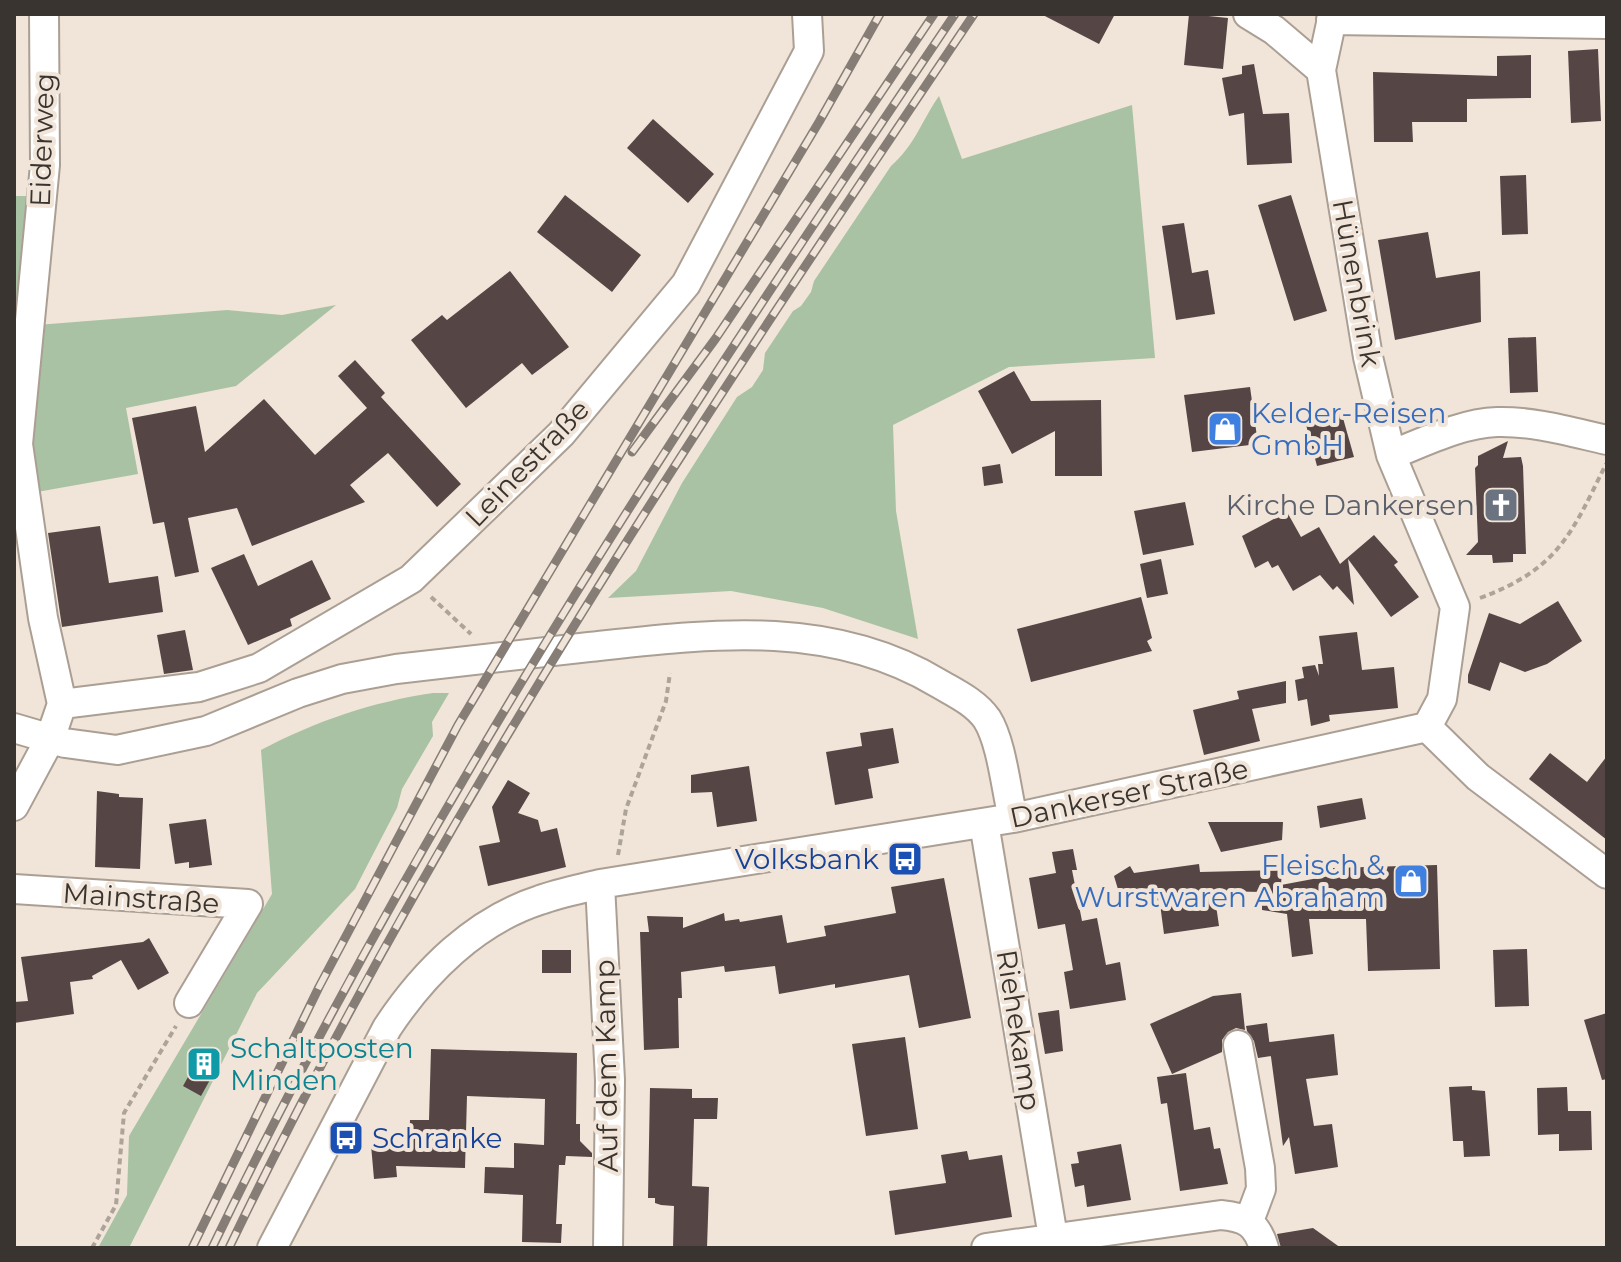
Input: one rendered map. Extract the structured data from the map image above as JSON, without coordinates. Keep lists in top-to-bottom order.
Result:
{
  "streets": {
    "street": [
      "Eiderweg",
      "Hünenbrink",
      "Leinestraße",
      "Dankerser Straße",
      "Mainstraße",
      "Riehekamp",
      "Auf dem Kamp"
    ]
  },
  "crossings": [
    ["Eiderweg", "Leinestraße"],
    ["Dankerser Straße", "Riehekamp"],
    ["Dankerser Straße", "Auf dem Kamp"]
  ],
  "places": {
    "shop": ["Kelder-Reisen GmbH", "Fleisch & Wurstwaren Abraham"],
    "church": ["Kirche Dankersen"],
    "bus stop": ["Volksbank", "Schranke"],
    "building": ["Schaltposten Minden"]
  }
}
